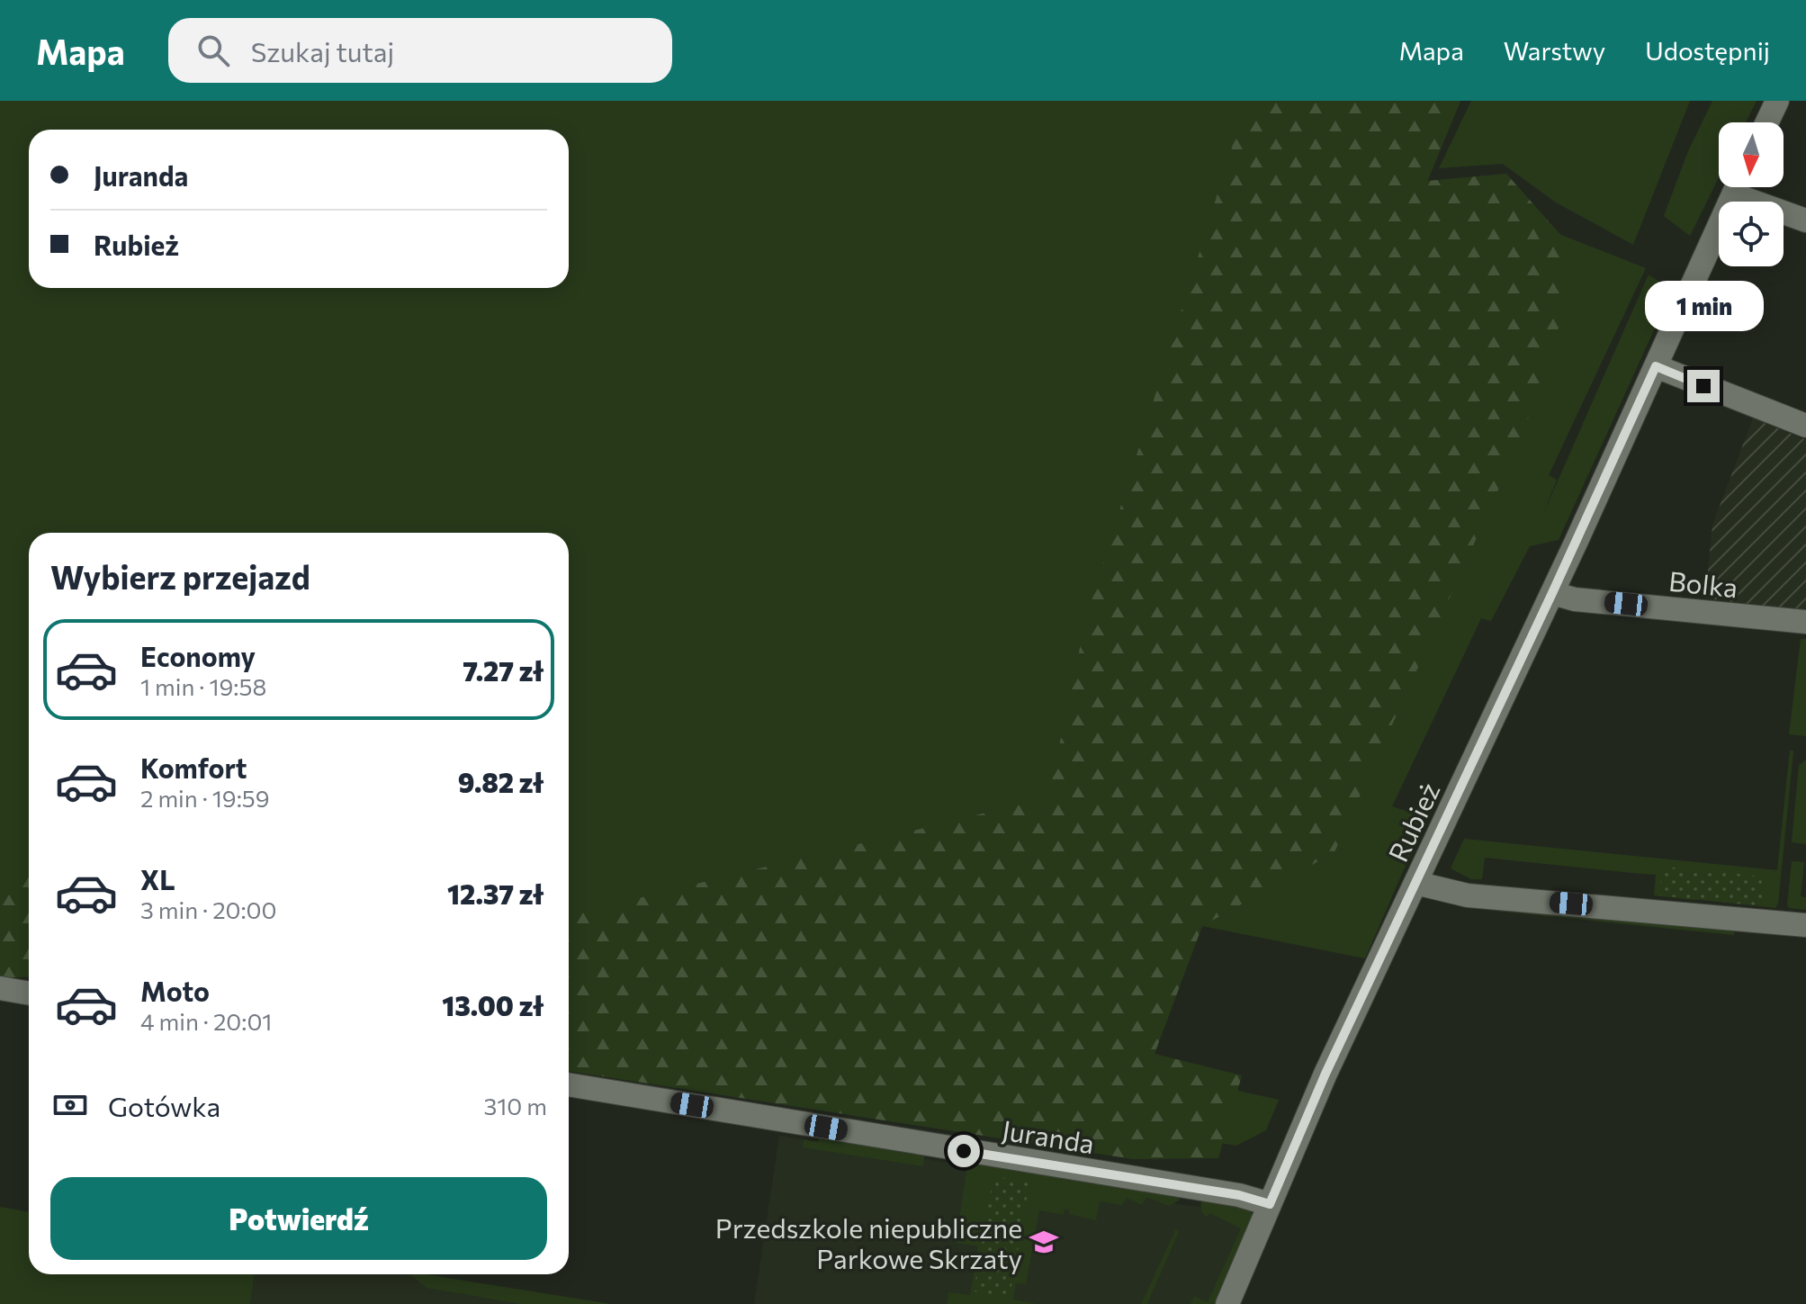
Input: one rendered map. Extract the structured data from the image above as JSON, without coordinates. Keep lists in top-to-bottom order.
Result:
{
  "streets": {
    "street": ["Bolka", "Rubież", "Juranda"]
  },
  "crossings": [
    ["Bolka", "Rubież"],
    ["Rubież", "Juranda"]
  ],
  "places": {
    "school or university": ["Przedszkole niepubliczne Parkowe Skrzaty"]
  },
  "north": "bottom",
  "page": {
    "header": "Mapa",
    "search": "Szukaj tutaj",
    "nav": ["Mapa", "Warstwy", "Udostępnij"],
    "banner": ["Juranda", "Rubież"],
    "bubble": "1 min",
    "heading": "Wybierz przejazd",
    "list": [
      {
        "name": "Economy",
        "note": "1 min · 19:58",
        "value": "7.27 zł"
      },
      {
        "name": "Komfort",
        "note": "2 min · 19:59",
        "value": "9.82 zł"
      },
      {
        "name": "XL",
        "note": "3 min · 20:00",
        "value": "12.37 zł"
      },
      {
        "name": "Moto",
        "note": "4 min · 20:01",
        "value": "13.00 zł"
      }
    ],
    "pay": ["Gotówka", "310 m"],
    "buttons": "Potwierdź"
  }
}
